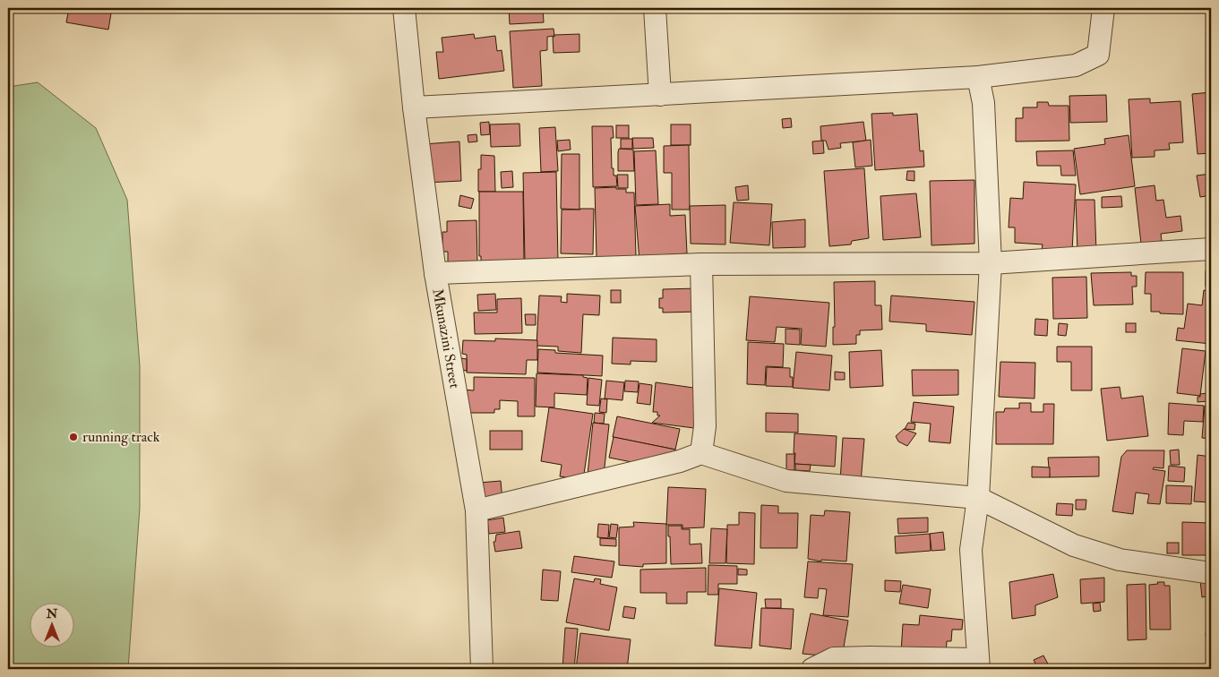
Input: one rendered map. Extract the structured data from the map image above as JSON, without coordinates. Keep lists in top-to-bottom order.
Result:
{
  "streets": {
    "street": ["Mkunazini Street"]
  },
  "places": ["running track"],
  "north": "top"
}
